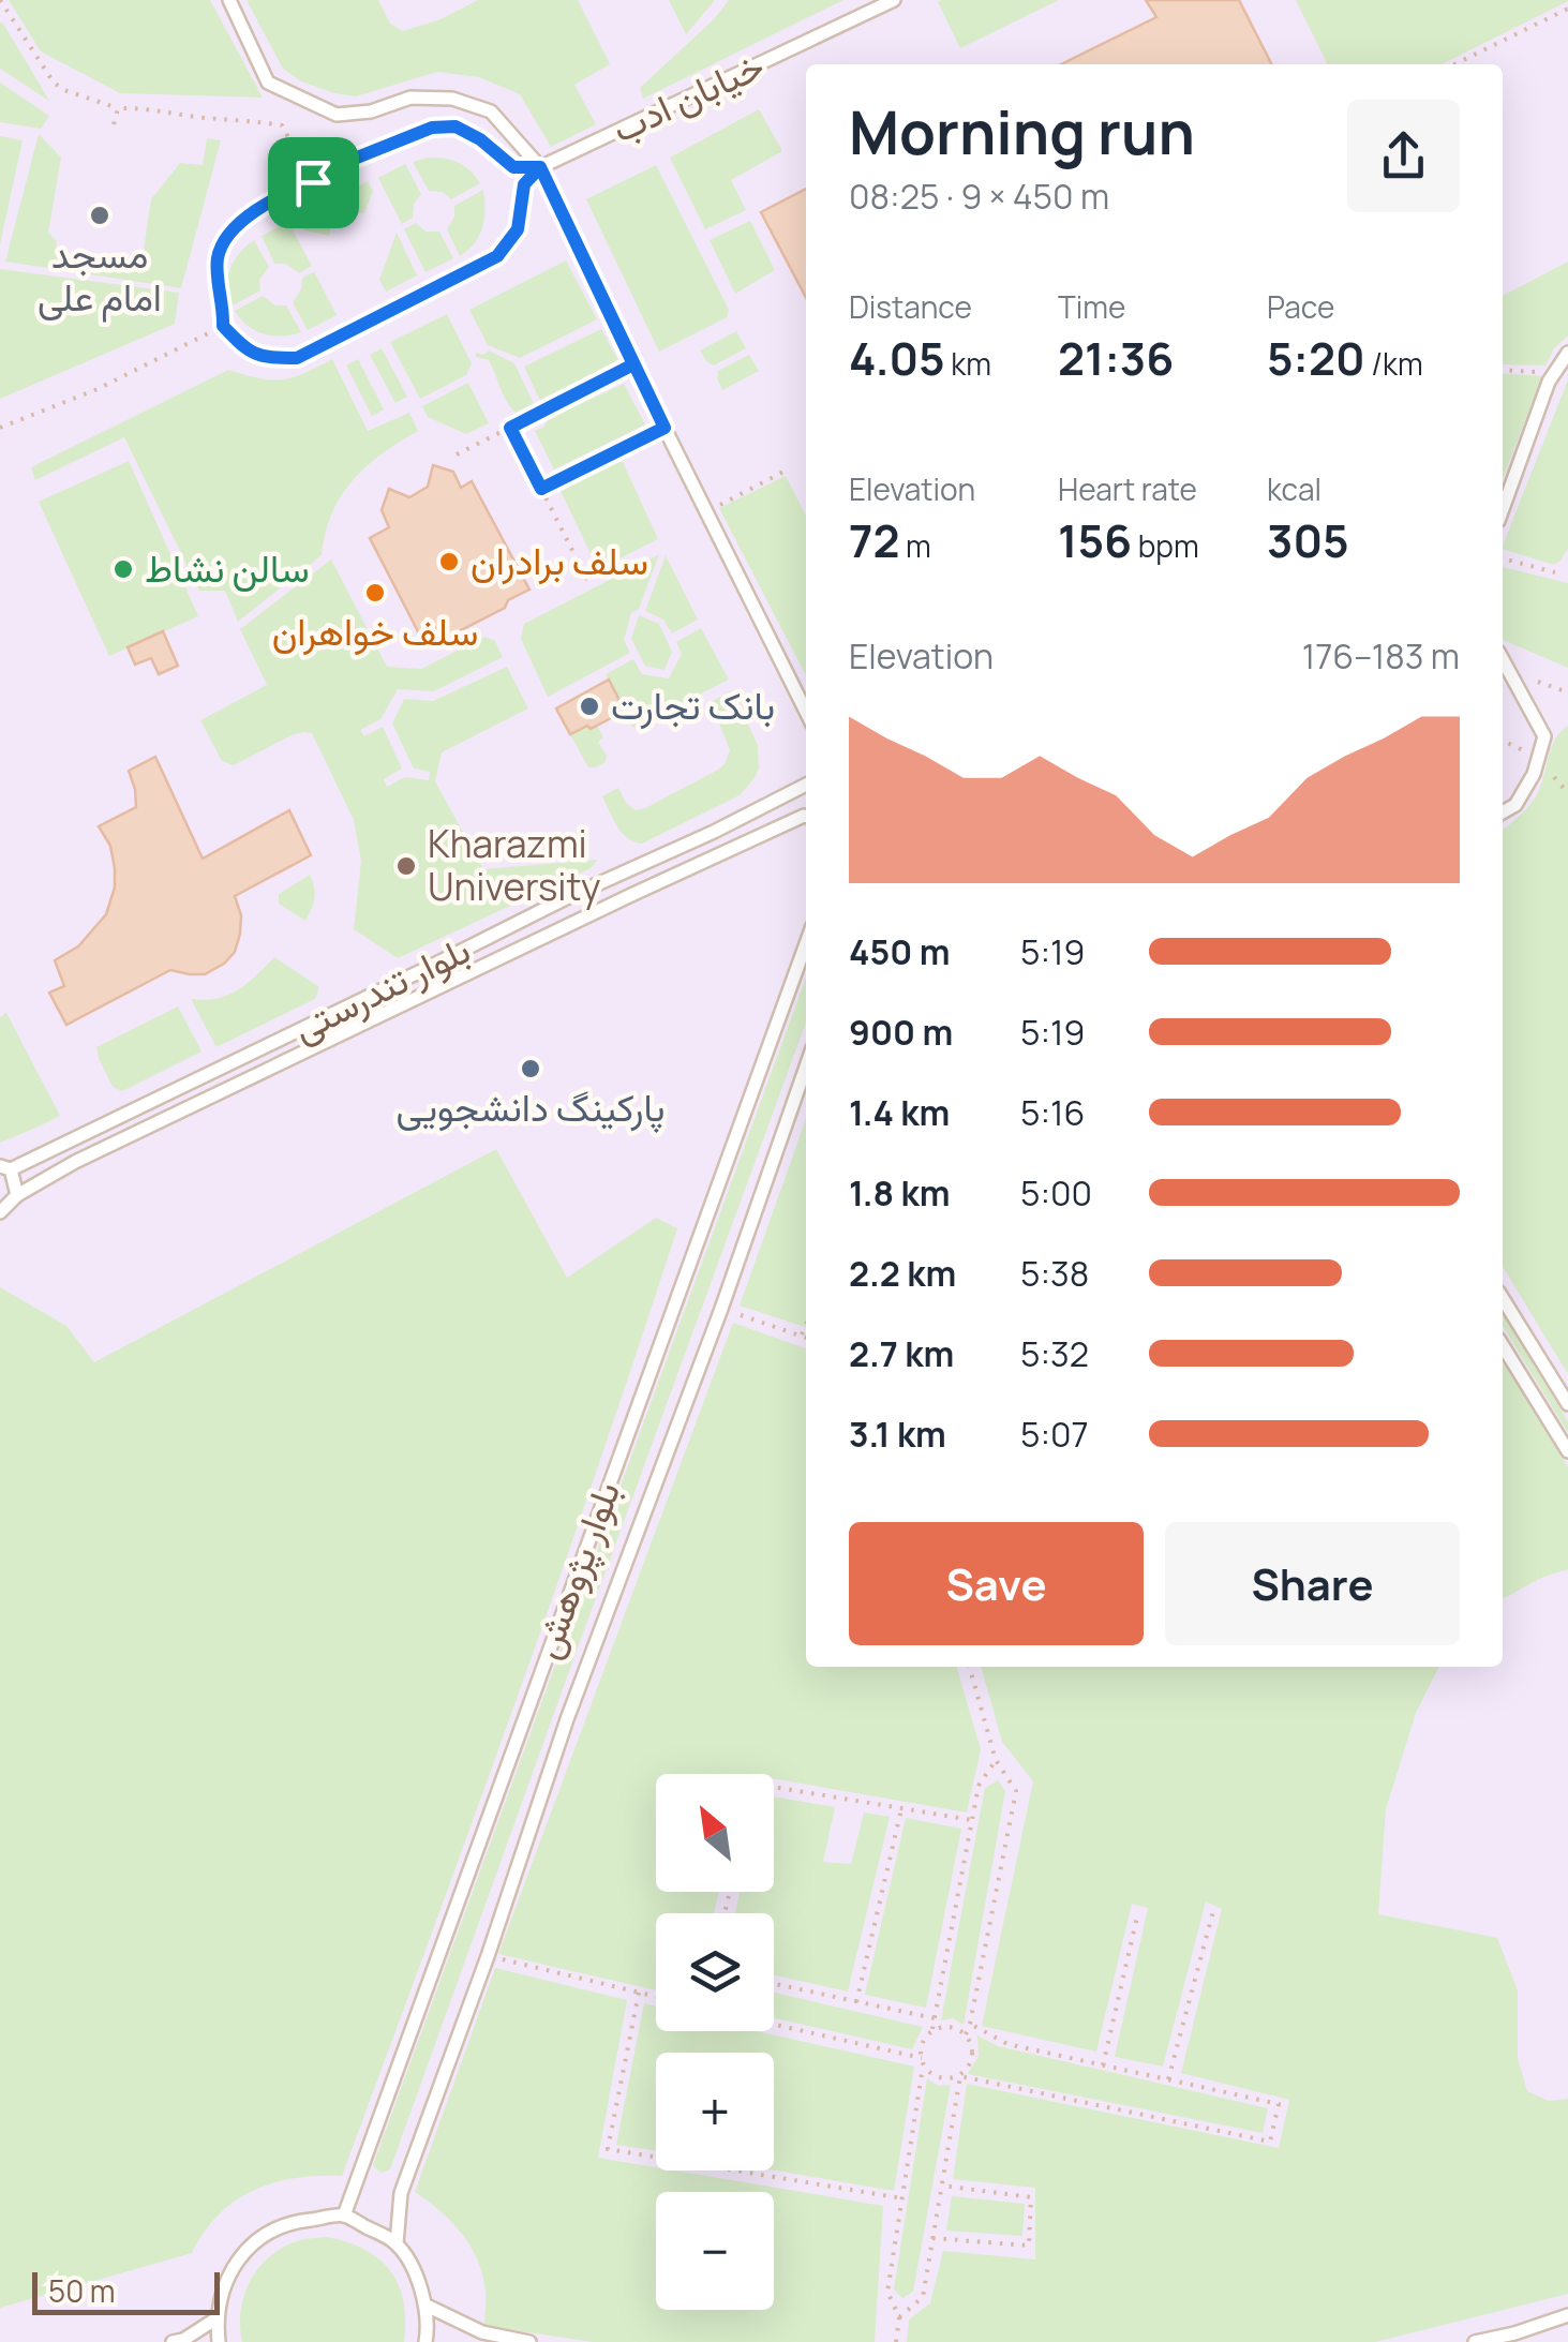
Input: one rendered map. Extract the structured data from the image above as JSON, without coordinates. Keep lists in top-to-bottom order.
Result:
{
  "streets": {
    "lane": ["خیابان ادب", "بلوار تندرستی", "بلوار پژوهش"]
  },
  "places": [
    "مسجد امام علی",
    "سلف برادران",
    "سالن نشاط",
    "سلف خواهران",
    "بانک تجارت",
    "Kharazmi University",
    "پارکینگ دانشجویی"
  ],
  "scale_bar": "50 m",
  "north": "top left",
  "page": {
    "heading": ["Morning run", "08:25 · 9 × 450 m"],
    "stats": [
      ["Distance", "4.05 km"],
      ["Time", "21:36"],
      ["Pace", "5:20 /km"],
      ["Elevation", "72 m"],
      ["Heart rate", "156 bpm"],
      ["kcal", "305"]
    ],
    "chart": ["Elevation", "176–183 m"],
    "list": [
      {
        "name": "450 m",
        "note": "5:19"
      },
      {
        "name": "900 m",
        "note": "5:19"
      },
      {
        "name": "1.4 km",
        "note": "5:16"
      },
      {
        "name": "1.8 km",
        "note": "5:00"
      },
      {
        "name": "2.2 km",
        "note": "5:38"
      },
      {
        "name": "2.7 km",
        "note": "5:32"
      },
      {
        "name": "3.1 km",
        "note": "5:07"
      }
    ],
    "buttons": ["Save", "Share"],
    "map_buttons": ["+", "−"],
    "scale": "50 m"
  }
}
